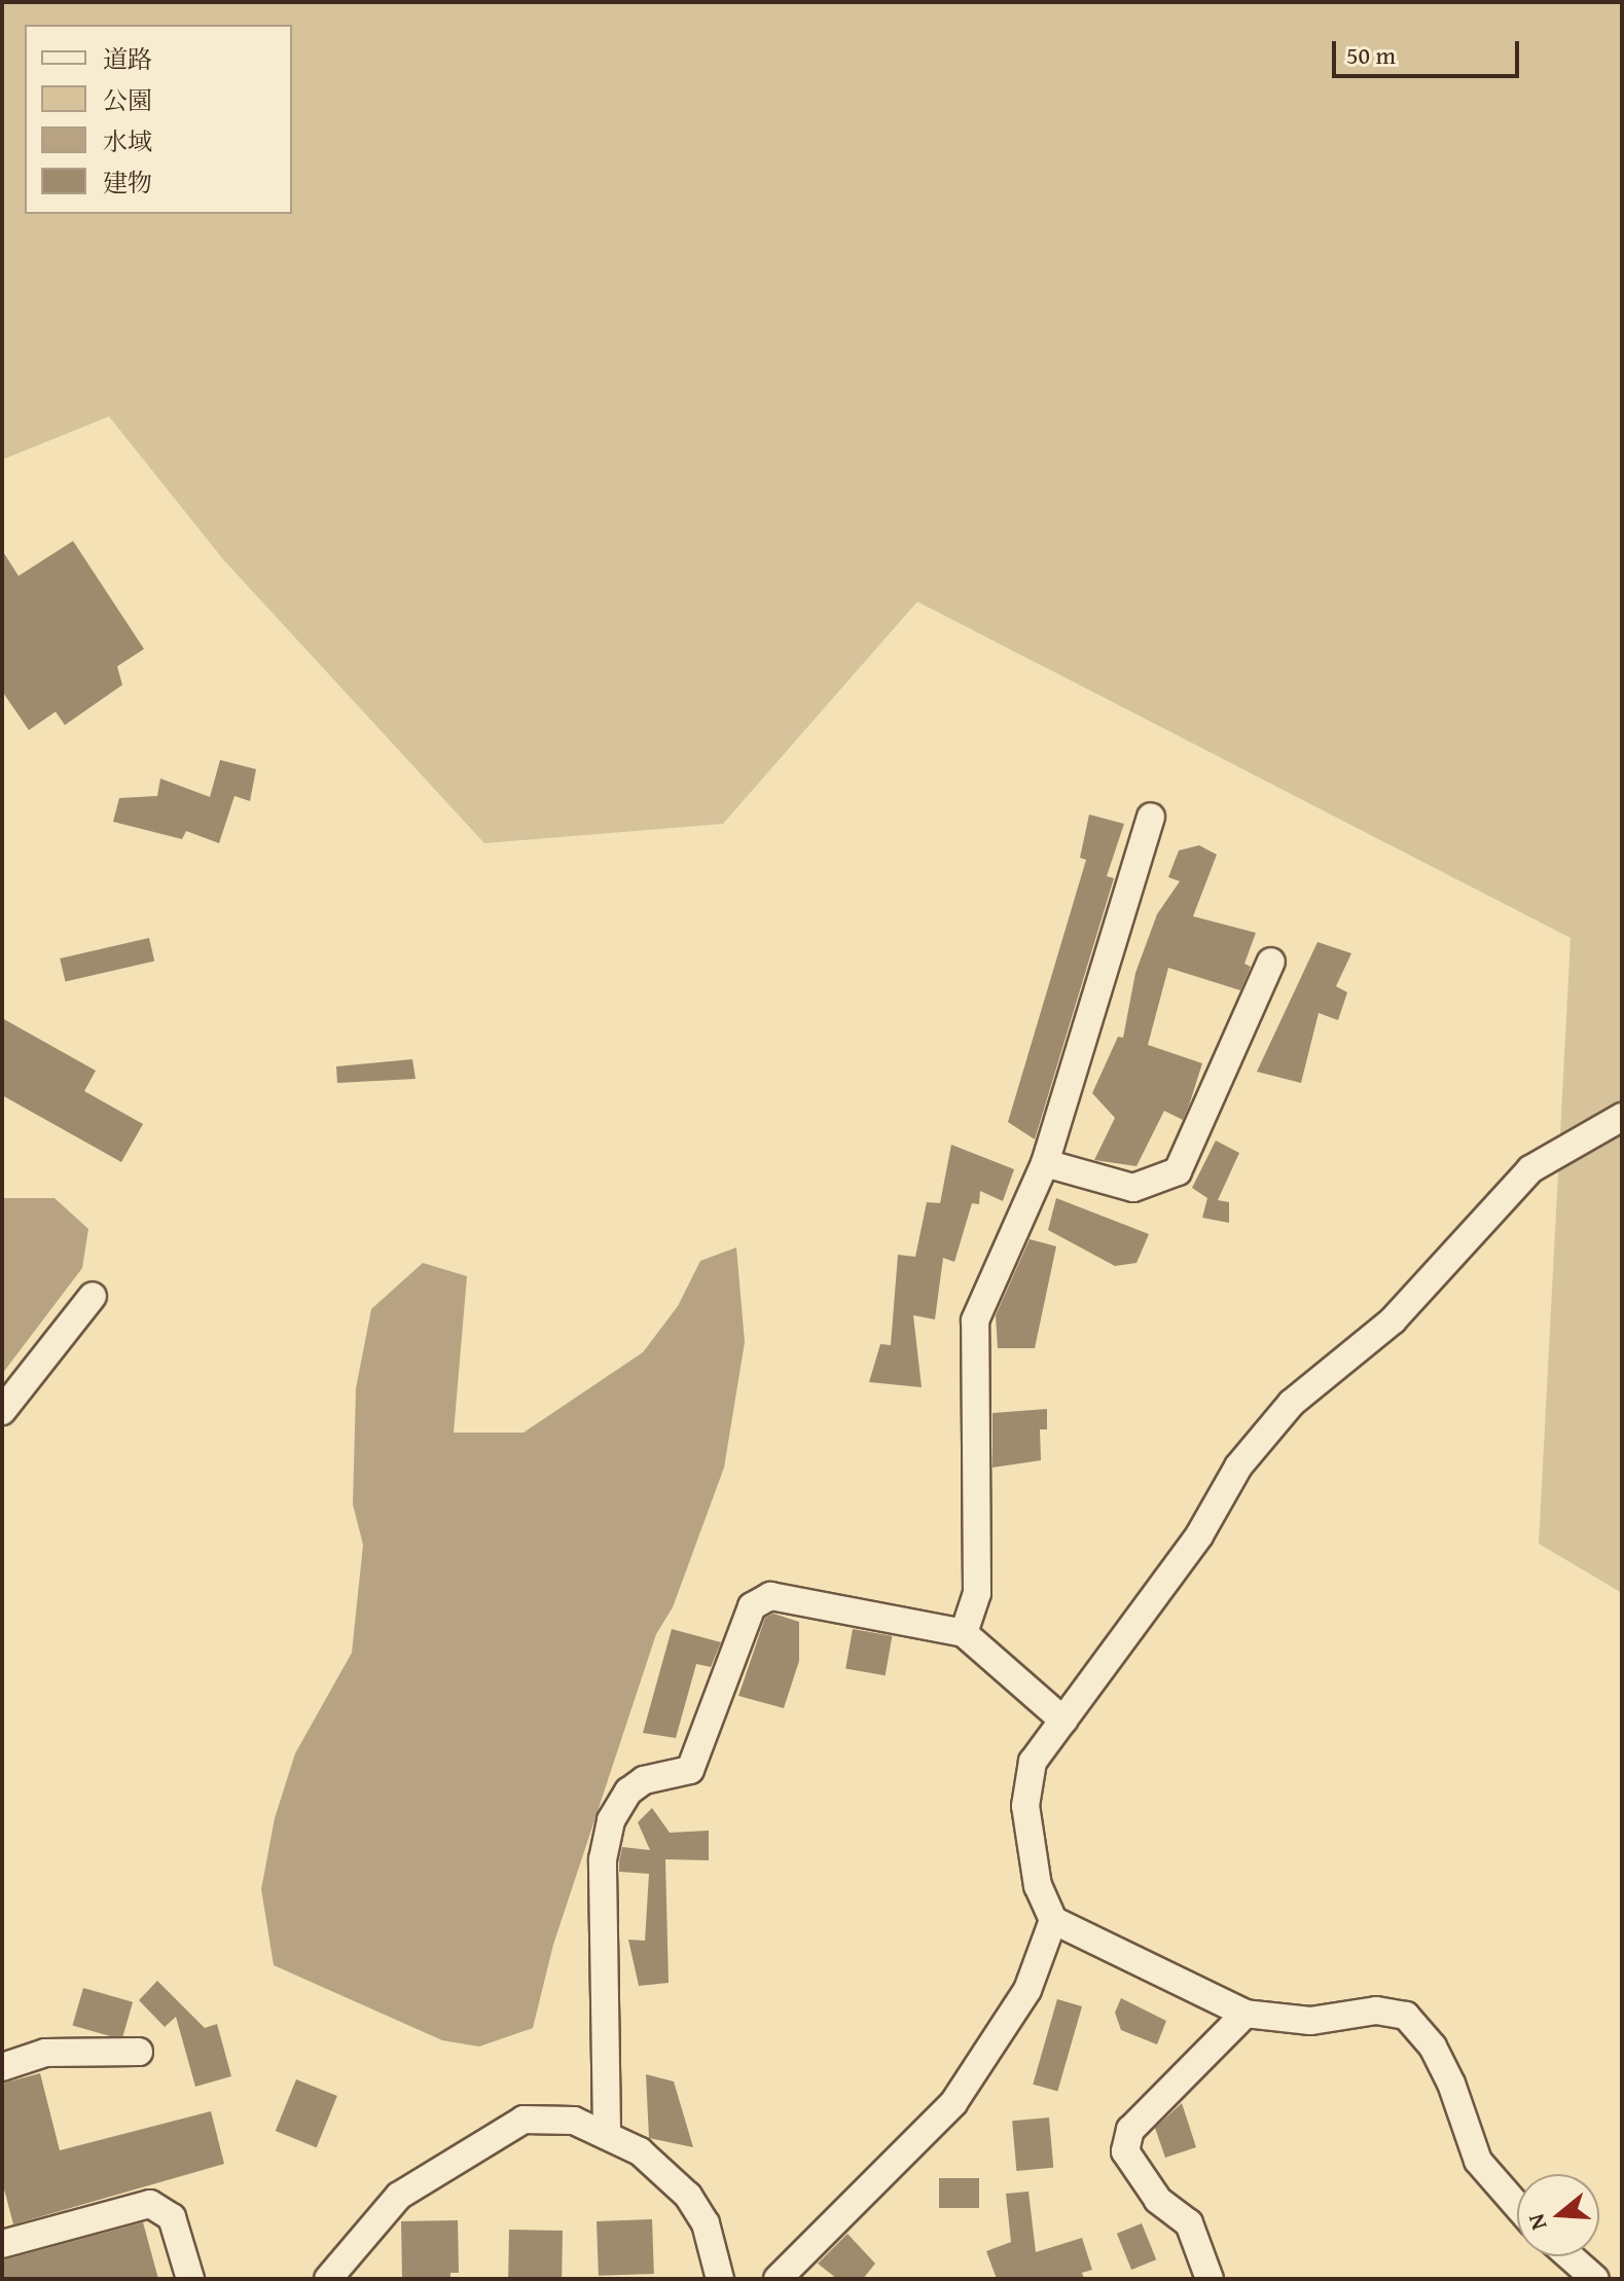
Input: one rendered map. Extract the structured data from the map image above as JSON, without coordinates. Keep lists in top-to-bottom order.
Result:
{
  "legend": [
    "道路",
    "公園",
    "水域",
    "建物"
  ],
  "scale_bar": "50 m",
  "north": "left"
}
